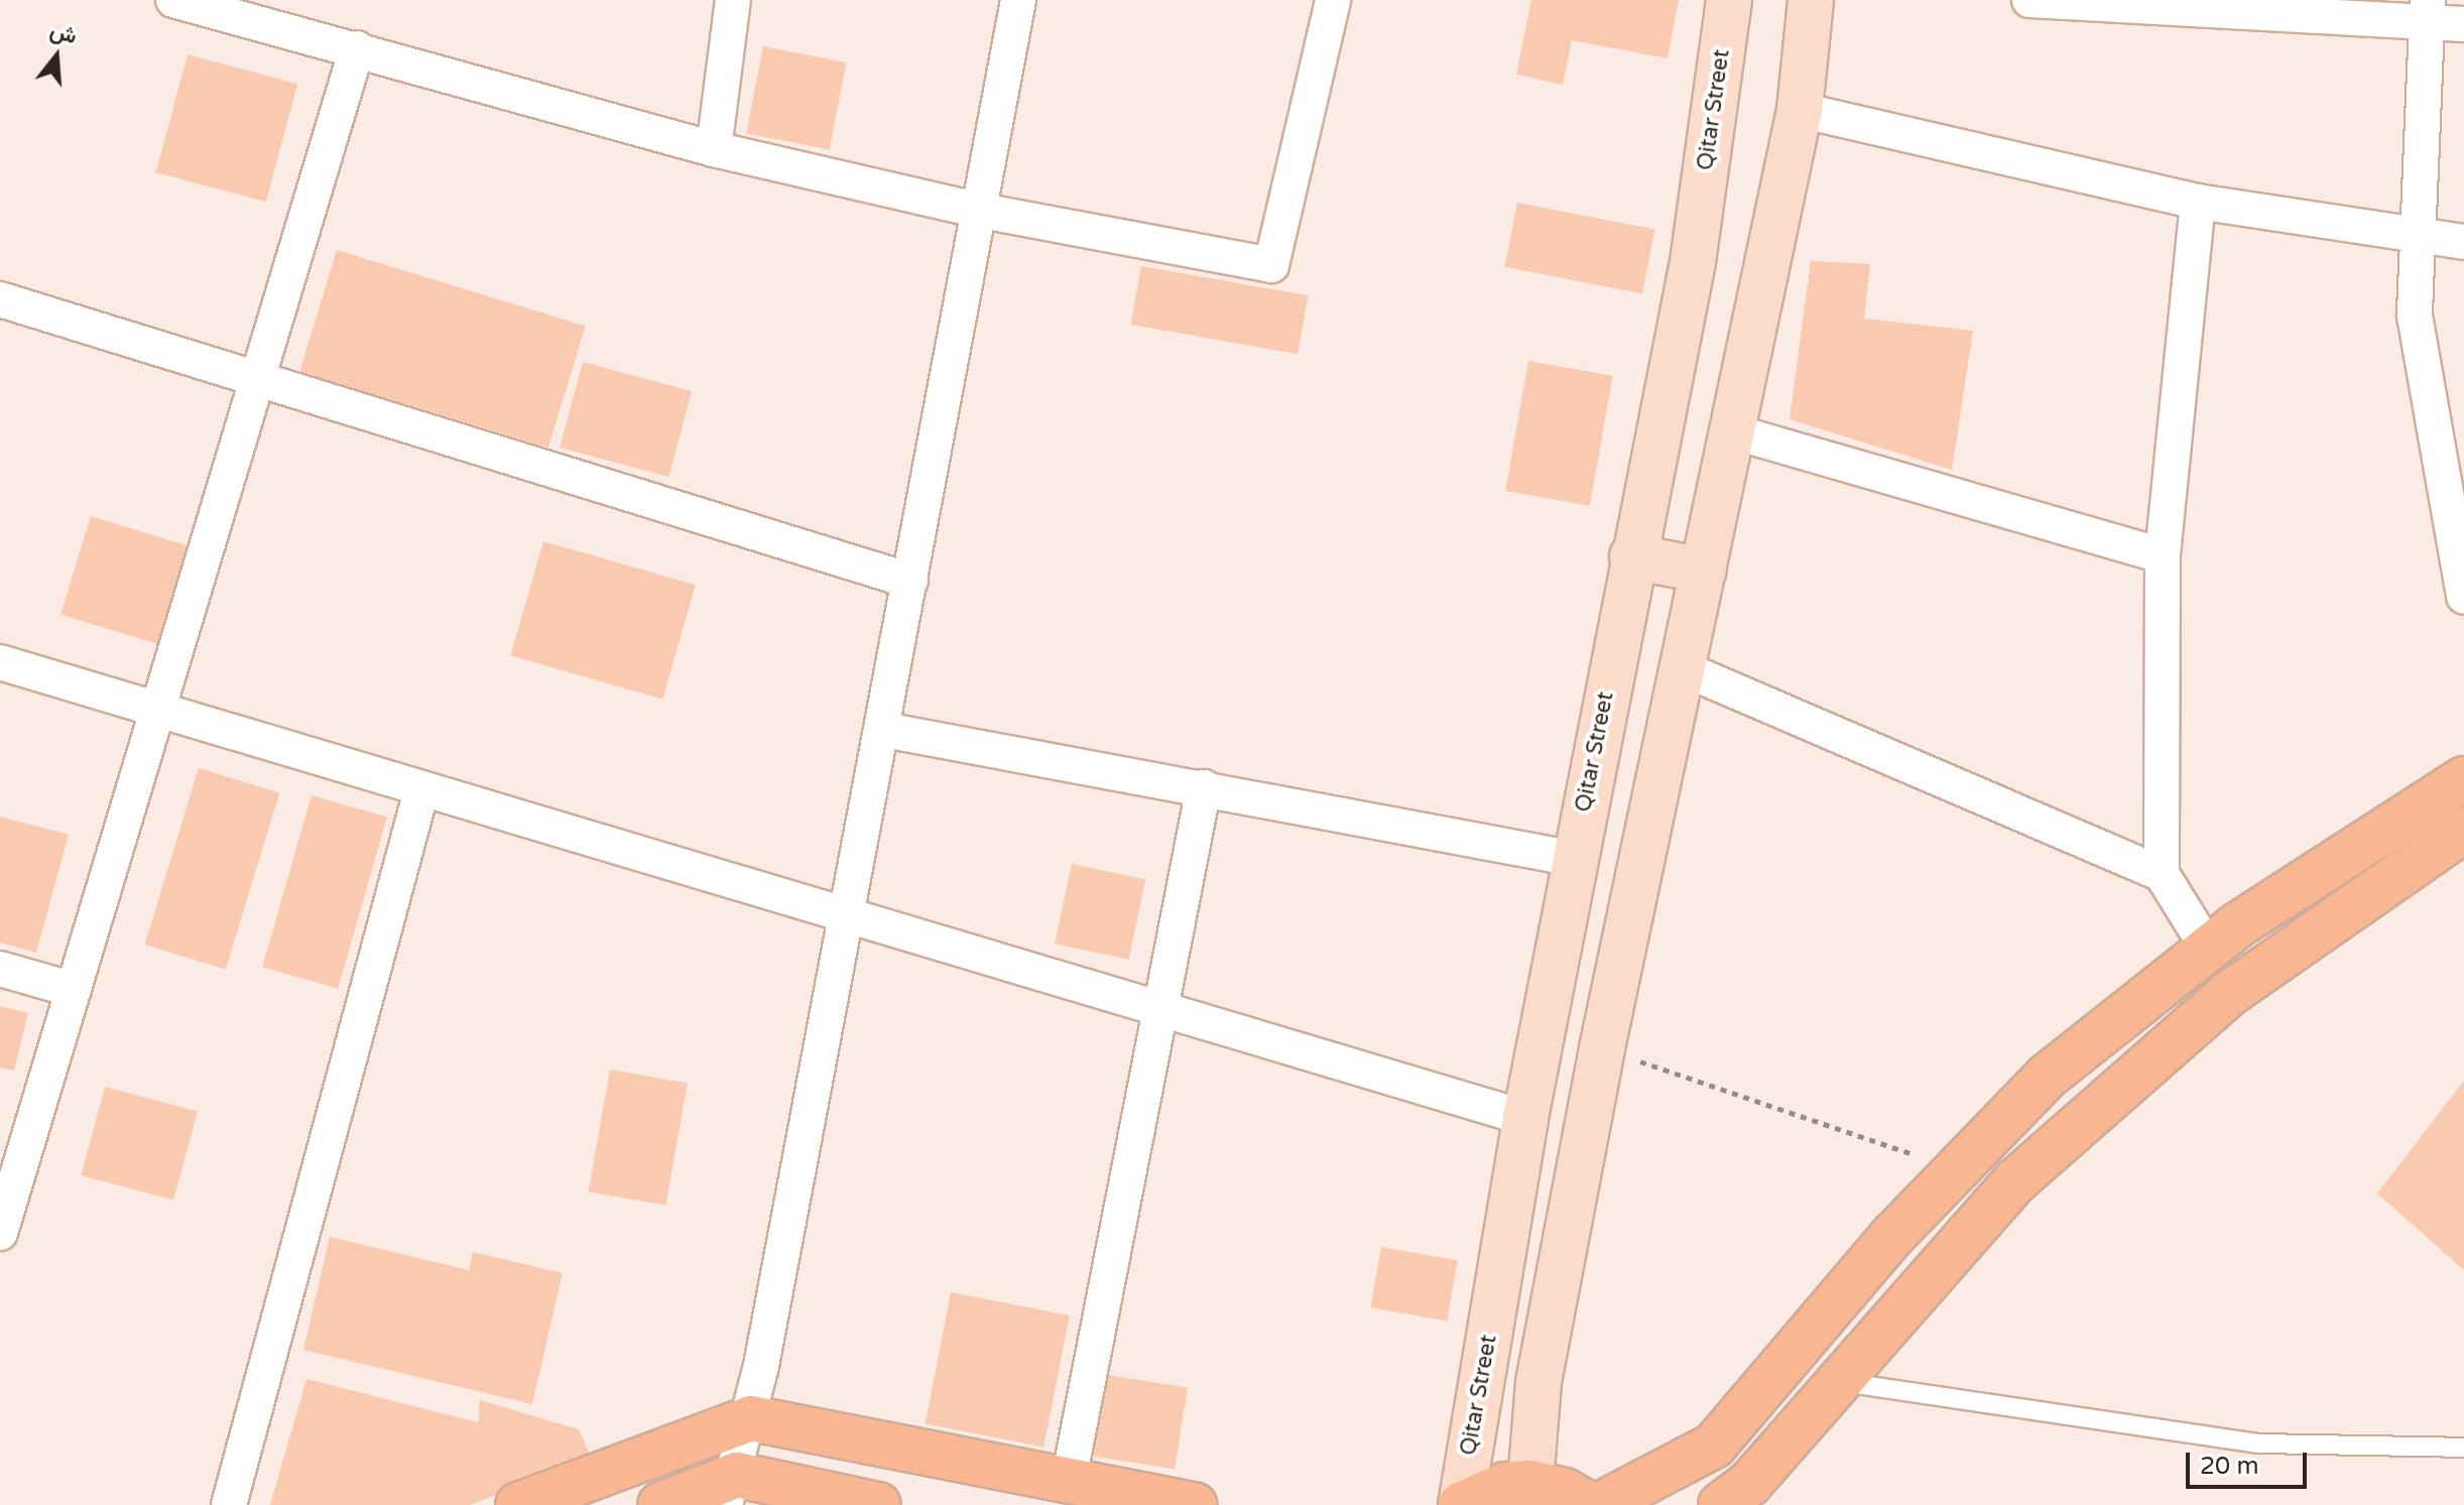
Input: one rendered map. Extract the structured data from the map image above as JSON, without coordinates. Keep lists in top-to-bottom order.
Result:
{
  "streets": {
    "main road": ["Qitar Street"]
  },
  "scale_bar": "20 m",
  "north": "top"
}
